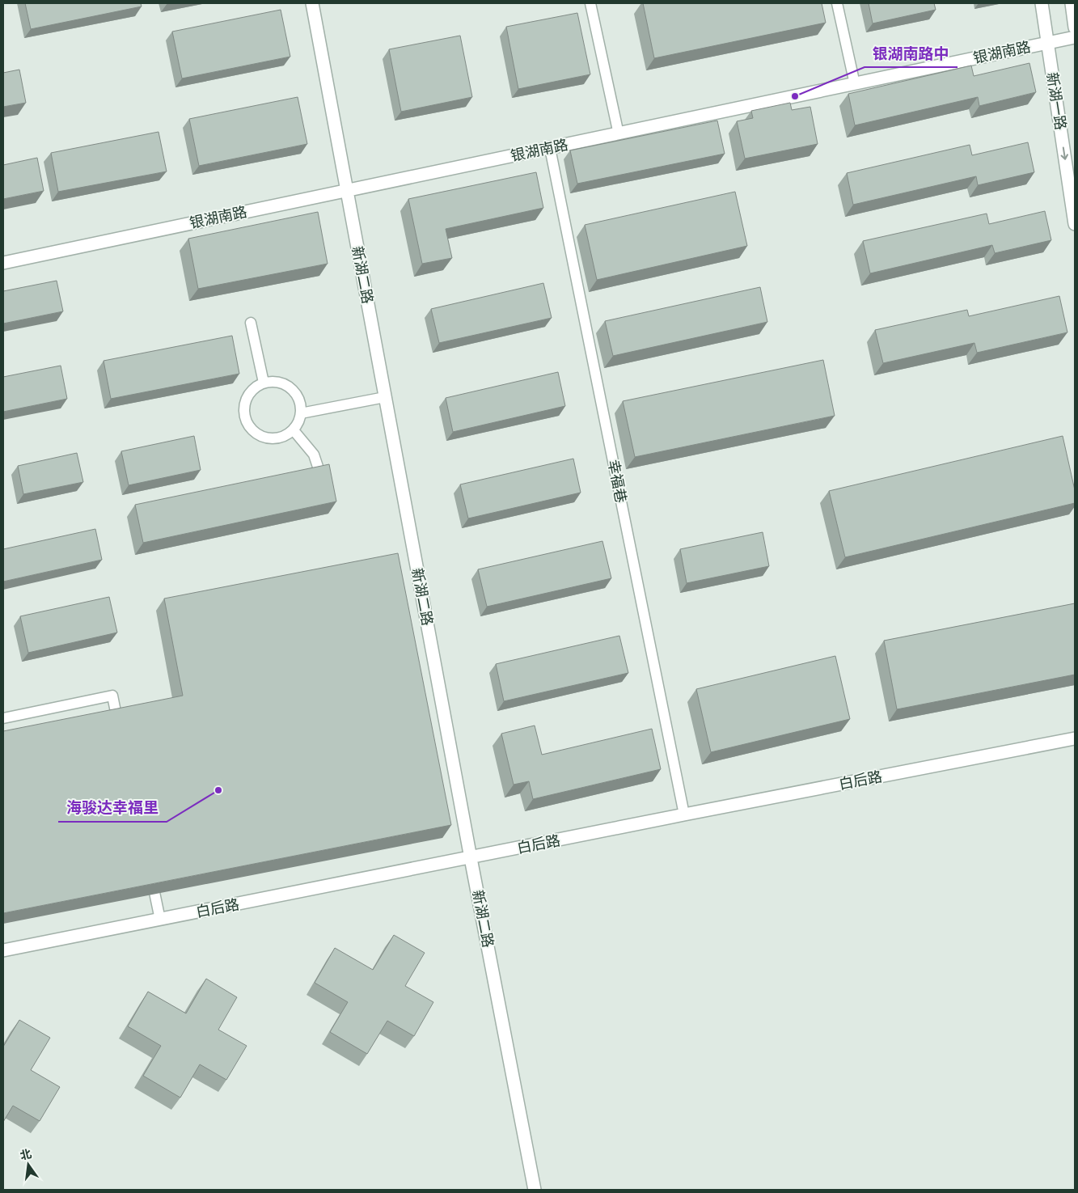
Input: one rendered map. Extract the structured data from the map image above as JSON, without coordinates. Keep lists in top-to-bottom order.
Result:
{
  "streets": {
    "street": [
      "银湖南路",
      "新湖一路",
      "新湖二路",
      "白后路"
    ],
    "lane": ["幸福巷"]
  },
  "crossings": [
    ["银湖南路", "新湖一路"],
    ["银湖南路", "新湖二路"],
    ["银湖南路", "幸福巷"],
    ["新湖二路", "白后路"],
    ["幸福巷", "白后路"]
  ],
  "one_way": ["新湖一路"],
  "places": ["银湖南路中", "海骏达幸福里"],
  "north": "top"
}
